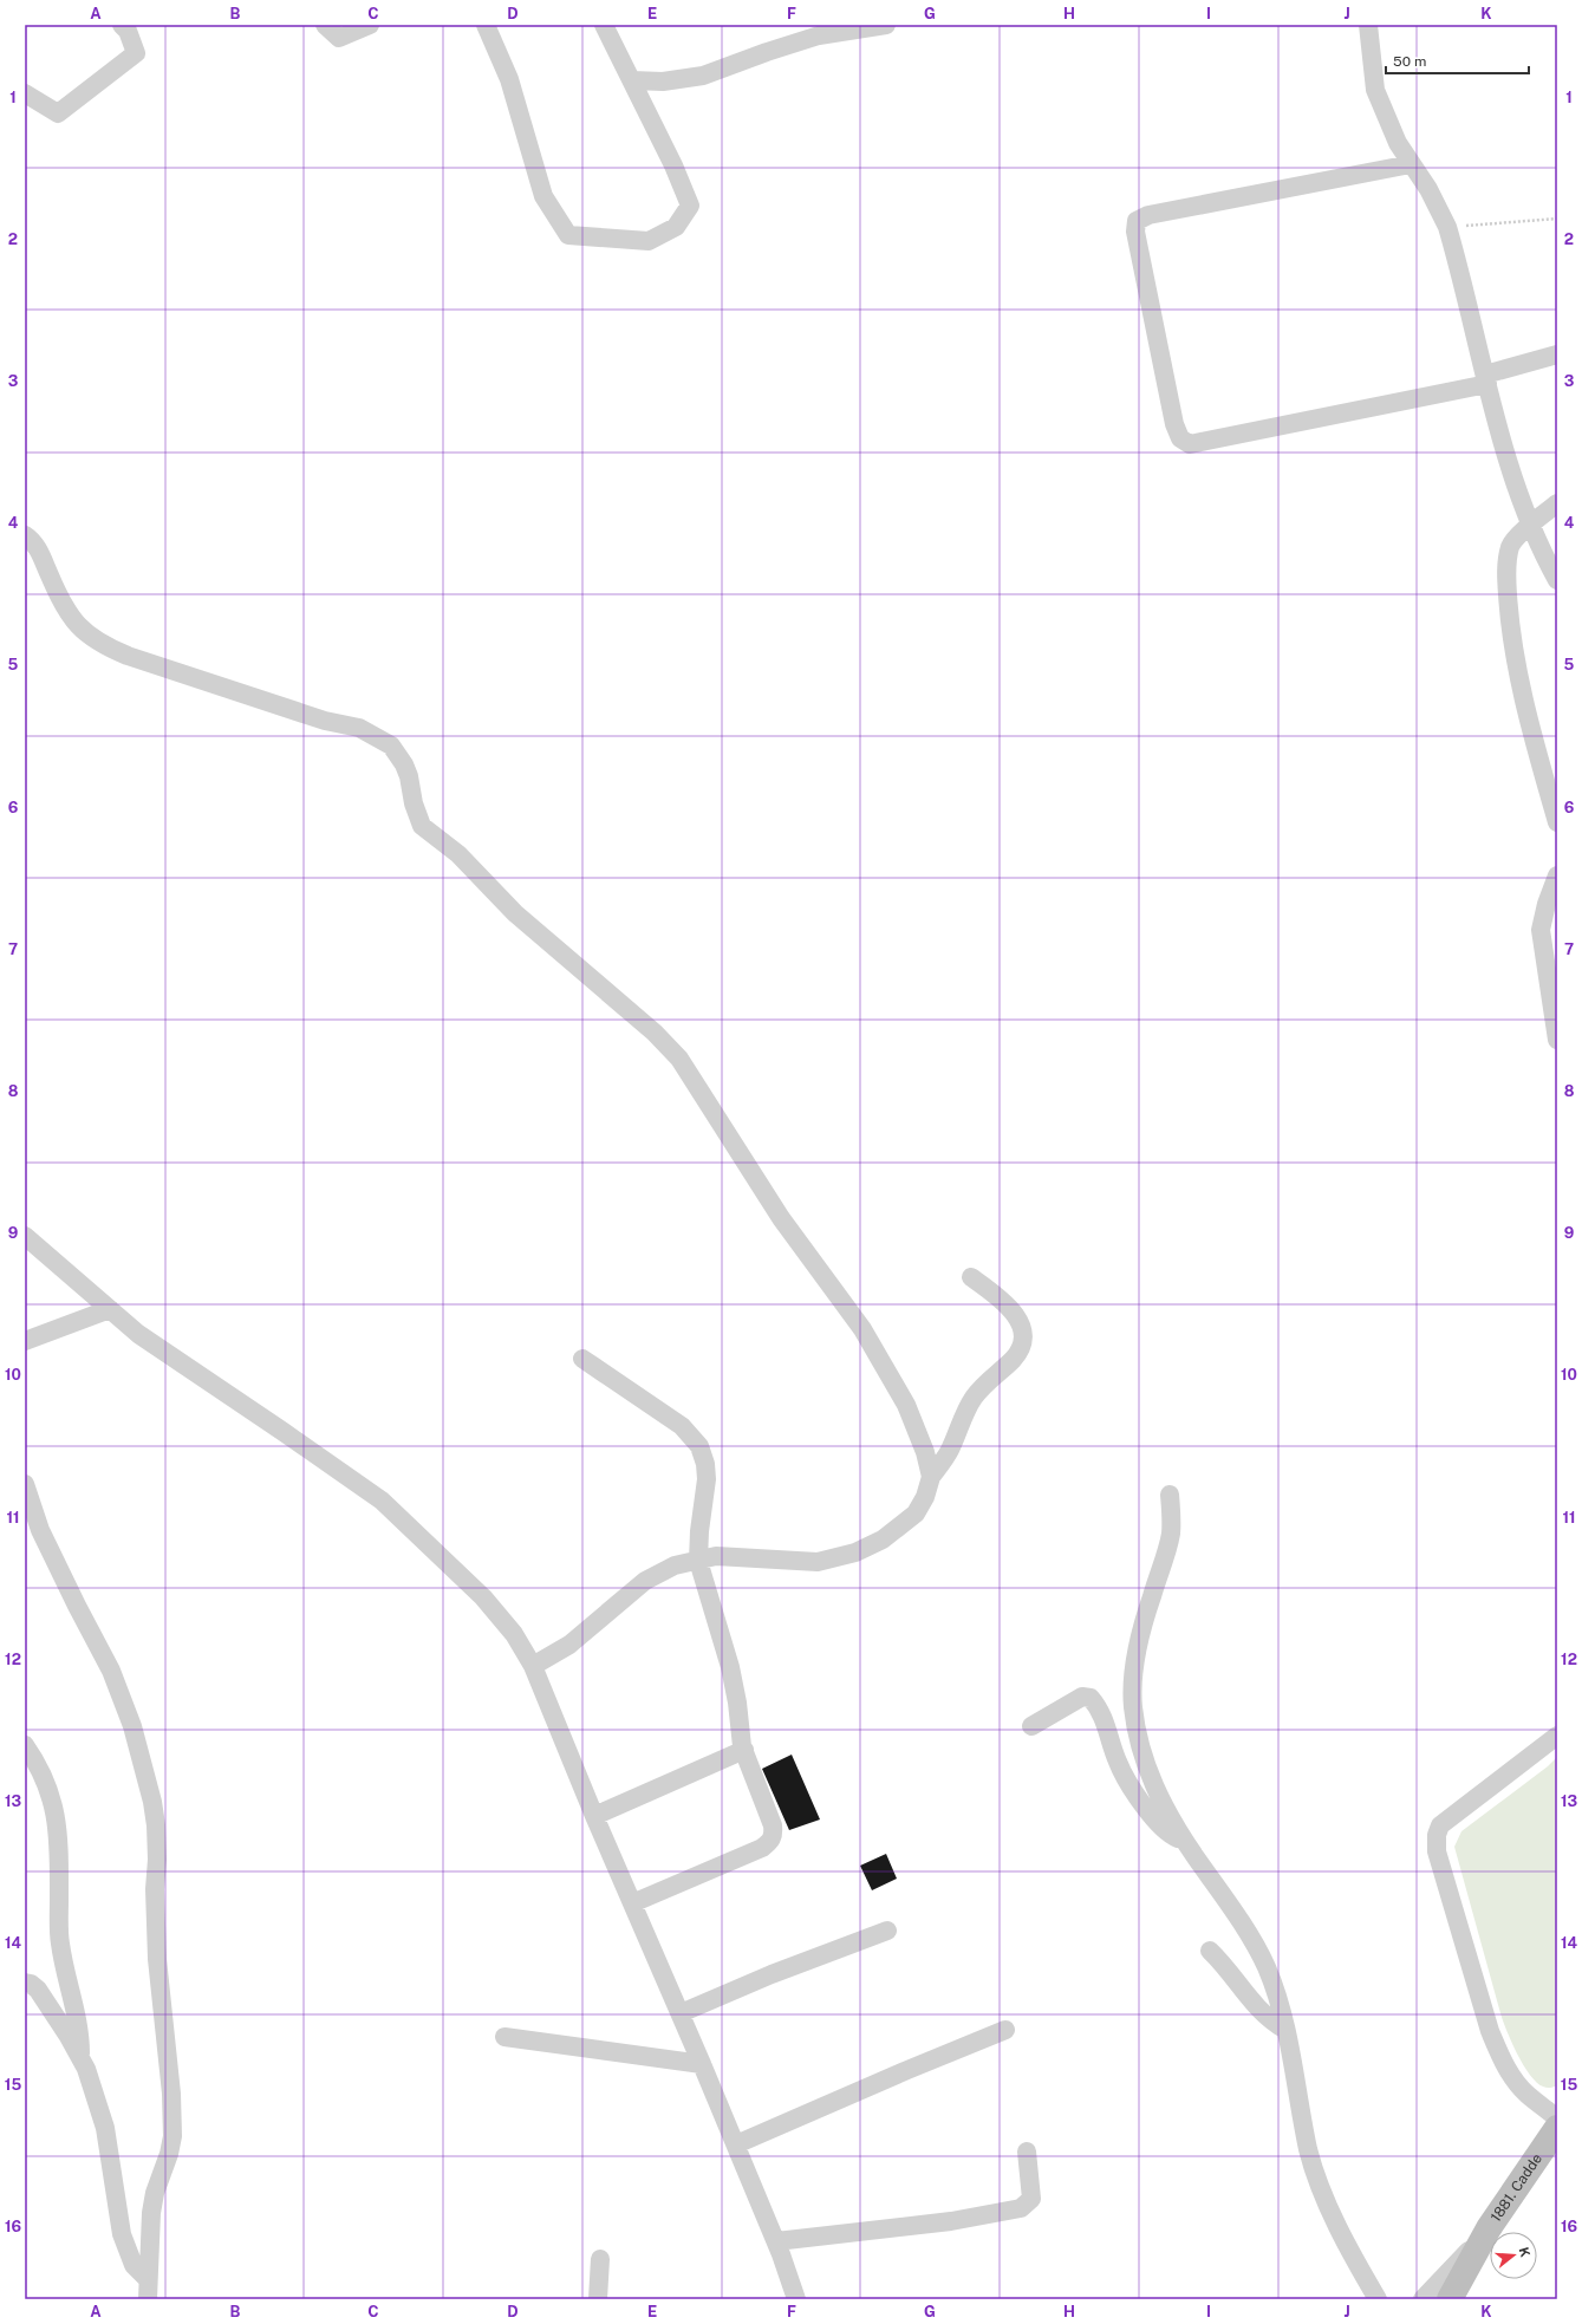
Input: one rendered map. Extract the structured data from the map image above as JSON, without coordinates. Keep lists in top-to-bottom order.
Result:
{
  "streets": {
    "street": ["1881. Cadde"]
  },
  "scale_bar": "50 m",
  "north": "right",
  "grid": {
    "columns": [
      "A",
      "B",
      "C",
      "D",
      "E",
      "F",
      "G",
      "H",
      "I",
      "J",
      "K"
    ],
    "rows": [
      "1",
      "2",
      "3",
      "4",
      "5",
      "6",
      "7",
      "8",
      "9",
      "10",
      "11",
      "12",
      "13",
      "14",
      "15",
      "16"
    ]
  }
}
